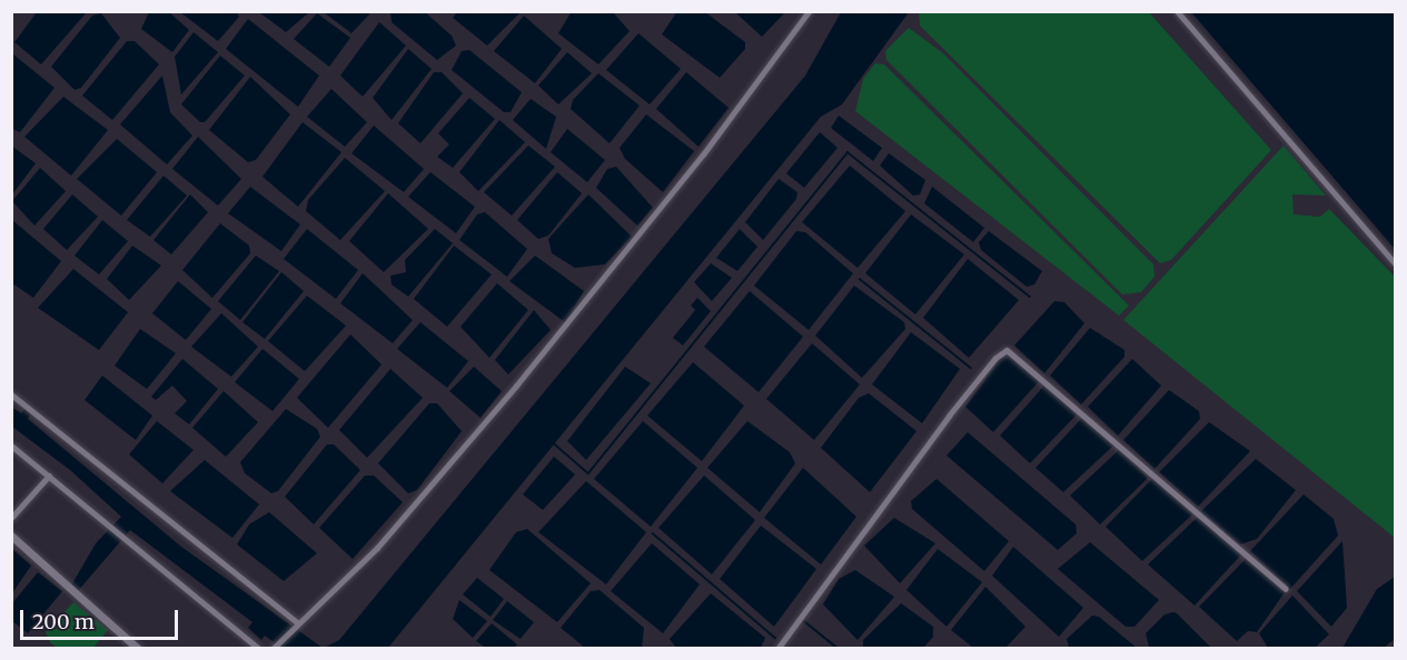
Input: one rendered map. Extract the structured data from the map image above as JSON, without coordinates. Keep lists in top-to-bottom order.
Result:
{
  "scale_bar": "200 m"
}
